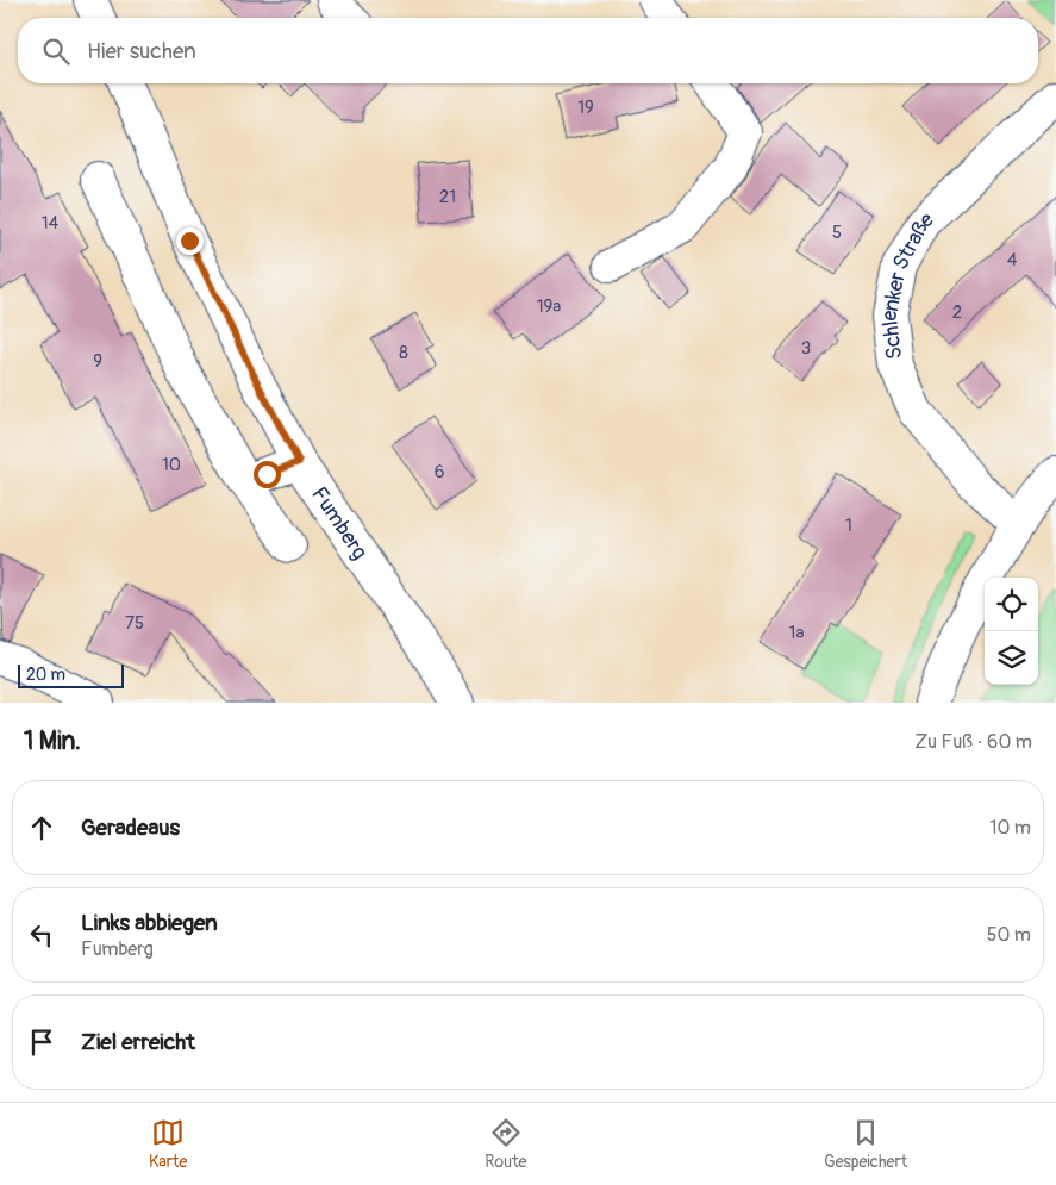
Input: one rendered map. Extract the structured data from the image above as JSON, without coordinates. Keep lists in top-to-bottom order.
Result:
{
  "streets": {
    "street": ["Schlenker Straße", "Fumberg"]
  },
  "house_numbers": [
    "19",
    "21",
    "14",
    "5",
    "4",
    "19a",
    "2",
    "3",
    "8",
    "9",
    "10",
    "6",
    "1",
    "75",
    "1a"
  ],
  "scale_bar": "20 m",
  "page": {
    "search": "Hier suchen",
    "scale": "20 m",
    "heading": ["1 Min.", "Zu Fuß · 60 m"],
    "list": [
      ["Geradeaus", "10 m"],
      ["Links abbiegen", "Fumberg", "50 m"],
      "Ziel erreicht"
    ],
    "nav": ["Karte", "Route", "Gespeichert"]
  }
}
